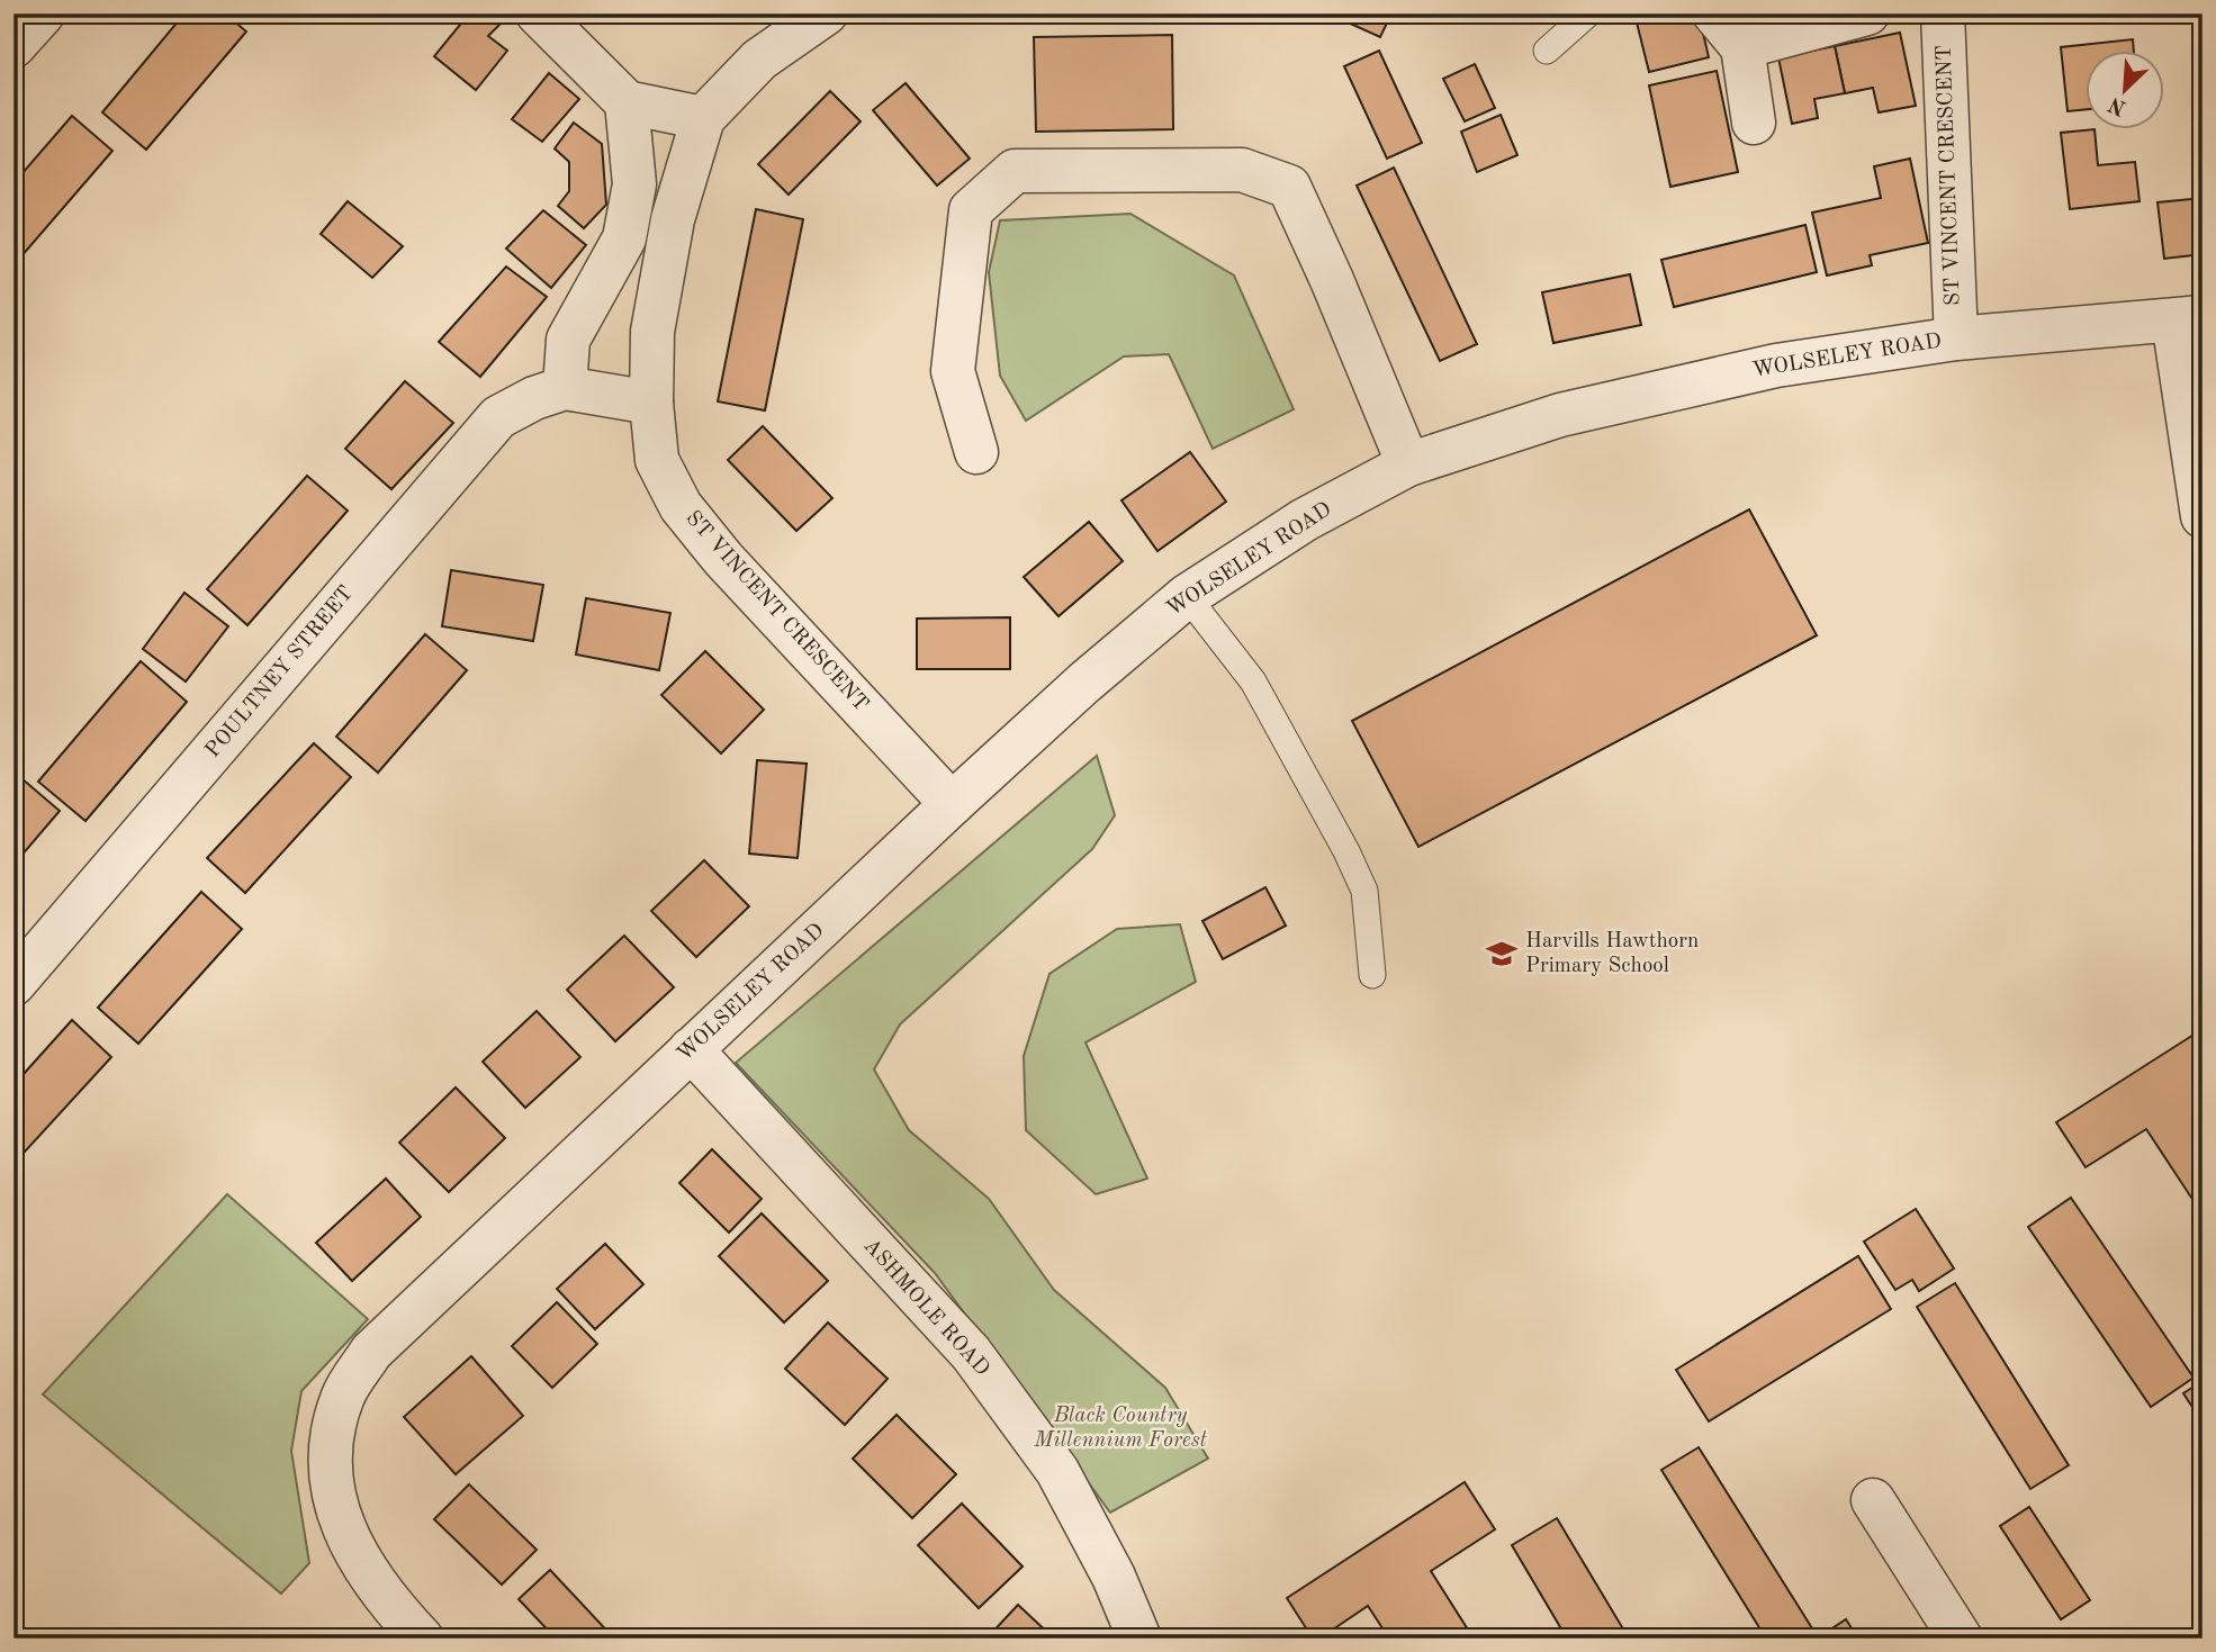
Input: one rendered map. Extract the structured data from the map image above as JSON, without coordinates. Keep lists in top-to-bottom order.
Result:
{
  "streets": {
    "street": [
      "ST VINCENT CRESCENT",
      "WOLSELEY ROAD",
      "POULTNEY STREET",
      "ASHMOLE ROAD"
    ]
  },
  "crossings": [
    ["ST VINCENT CRESCENT", "WOLSELEY ROAD"],
    ["ST VINCENT CRESCENT", "POULTNEY STREET"],
    ["WOLSELEY ROAD", "ASHMOLE ROAD"]
  ],
  "parks": ["Black Country Millennium Forest"],
  "places": {
    "school or university": ["Harvills Hawthorn Primary School"]
  },
  "north": "bottom left"
}
